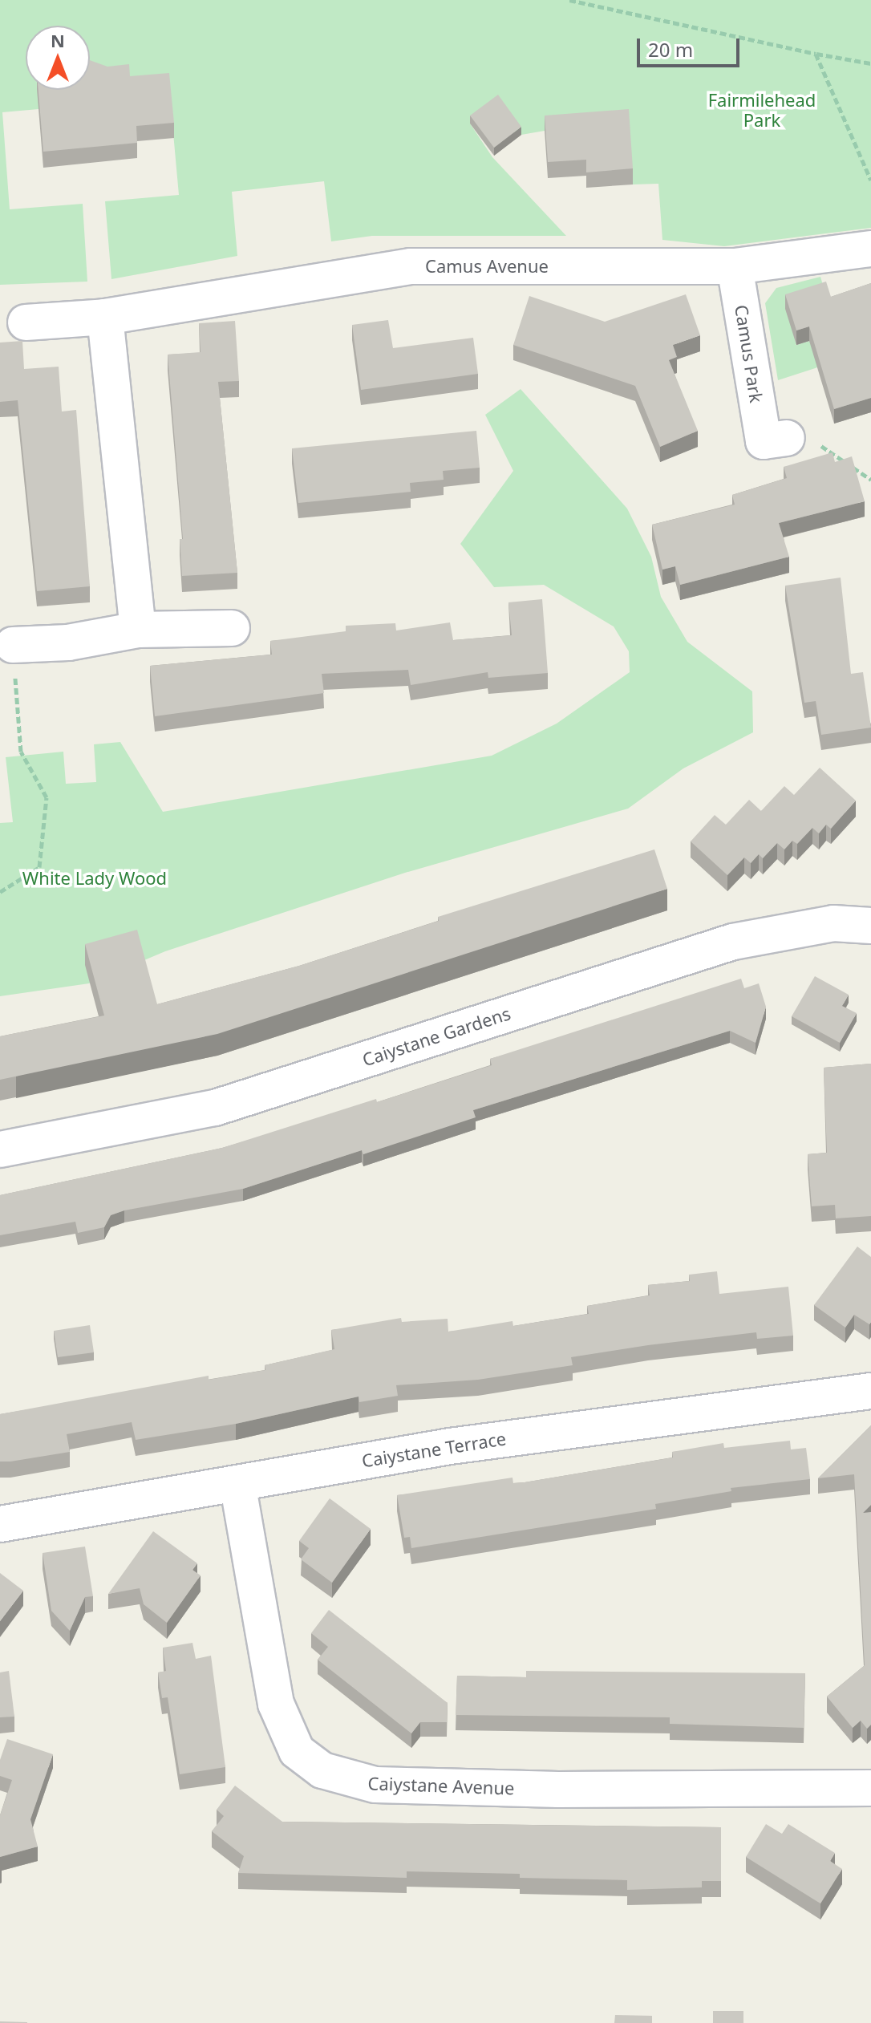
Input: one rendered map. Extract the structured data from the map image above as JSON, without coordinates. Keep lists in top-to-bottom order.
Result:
{
  "streets": {
    "street": [
      "Camus Avenue",
      "Camus Park",
      "Caiystane Gardens",
      "Caiystane Terrace",
      "Caiystane Avenue"
    ]
  },
  "crossings": [
    ["Camus Avenue", "Camus Park"],
    ["Caiystane Terrace", "Caiystane Avenue"]
  ],
  "parks": ["Fairmilehead Park", "White Lady Wood"],
  "scale_bar": "20 m",
  "north": "top"
}
